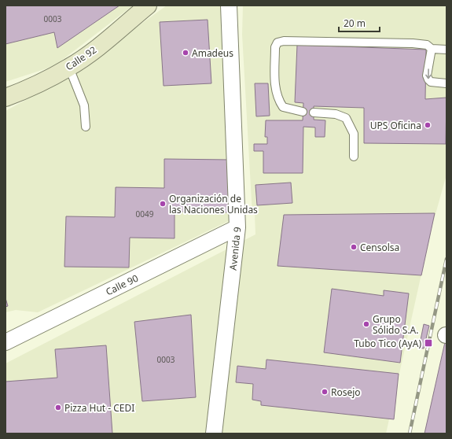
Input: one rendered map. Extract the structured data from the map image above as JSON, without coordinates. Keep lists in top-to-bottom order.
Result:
{
  "streets": {
    "street": ["Calle 92", "Avenida 9", "Calle 90"]
  },
  "crossings": [
    ["Avenida 9", "Calle 90"]
  ],
  "places": {
    "other": [
      "Amadeus",
      "UPS Oficina",
      "Organización de las Naciones Unidas",
      "Censolsa",
      "Grupo Sólido S.A.",
      "Rosejo",
      "Pizza Hut - CEDI"
    ],
    "transit": ["Tubo Tico (AyA)"]
  },
  "house_numbers": ["0003", "0049", "0003"],
  "scale_bar": "20 m"
}
